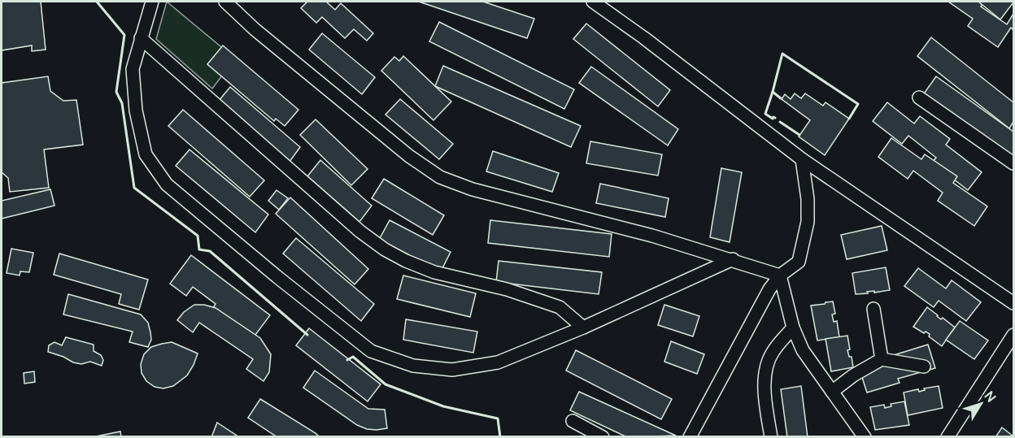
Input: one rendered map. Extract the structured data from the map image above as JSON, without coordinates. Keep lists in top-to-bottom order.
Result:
{
  "north": "top right"
}
